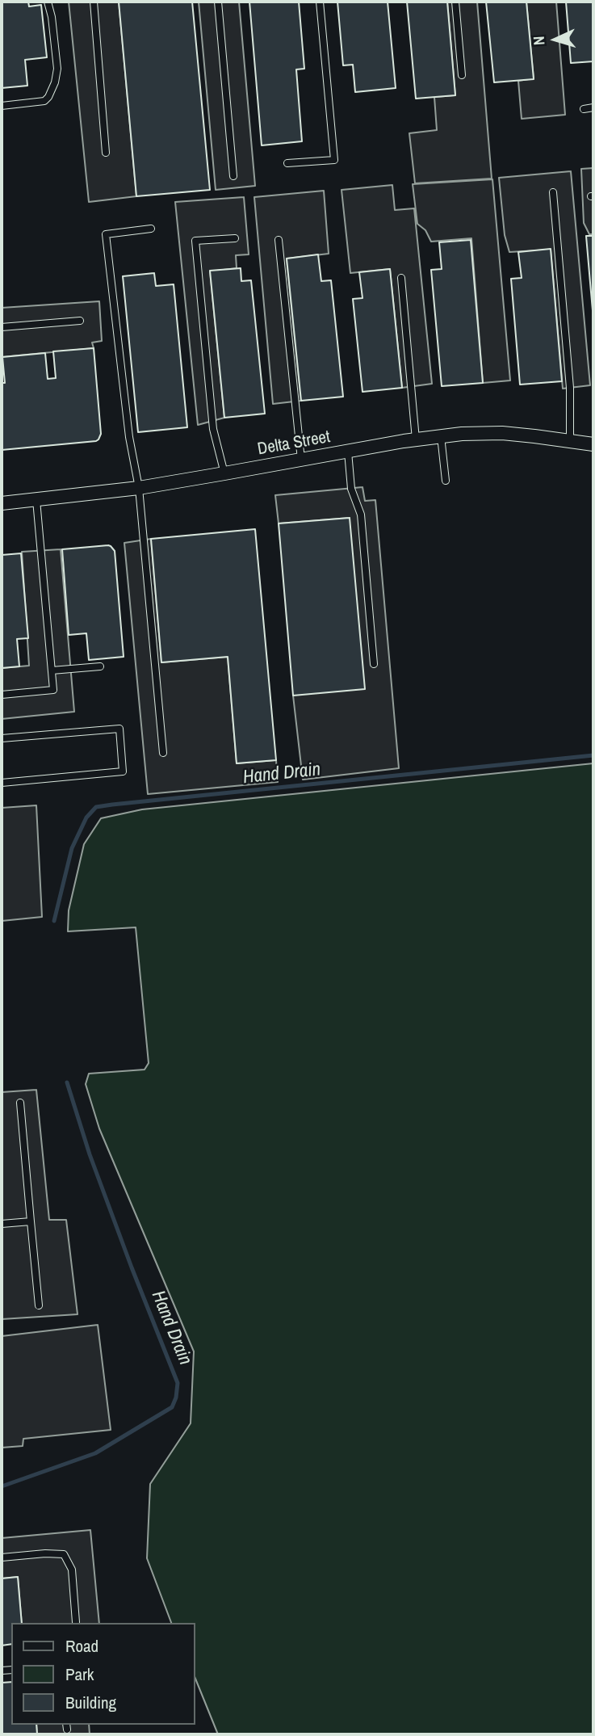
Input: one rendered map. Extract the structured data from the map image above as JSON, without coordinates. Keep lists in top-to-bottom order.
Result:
{
  "streets": {
    "street": ["Delta Street"]
  },
  "water": ["Hand Drain"],
  "legend": ["Road", "Park", "Building"],
  "north": "left"
}
